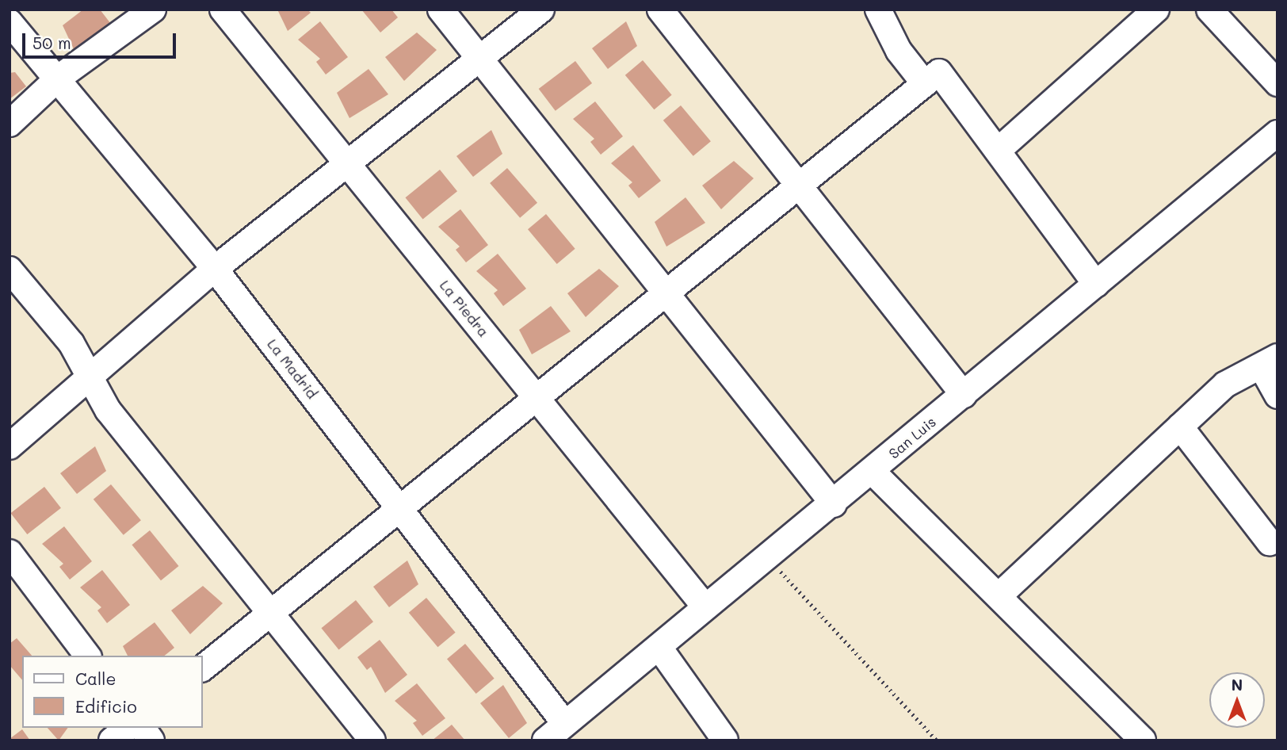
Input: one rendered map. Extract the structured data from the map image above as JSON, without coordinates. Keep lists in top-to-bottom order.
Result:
{
  "streets": {
    "street": ["La Piedra", "La Madrid", "San Luis"]
  },
  "crossings": [
    ["La Piedra", "San Luis"],
    ["La Madrid", "San Luis"]
  ],
  "legend": ["Calle", "Edificio"],
  "scale_bar": "50 m",
  "north": "top"
}
